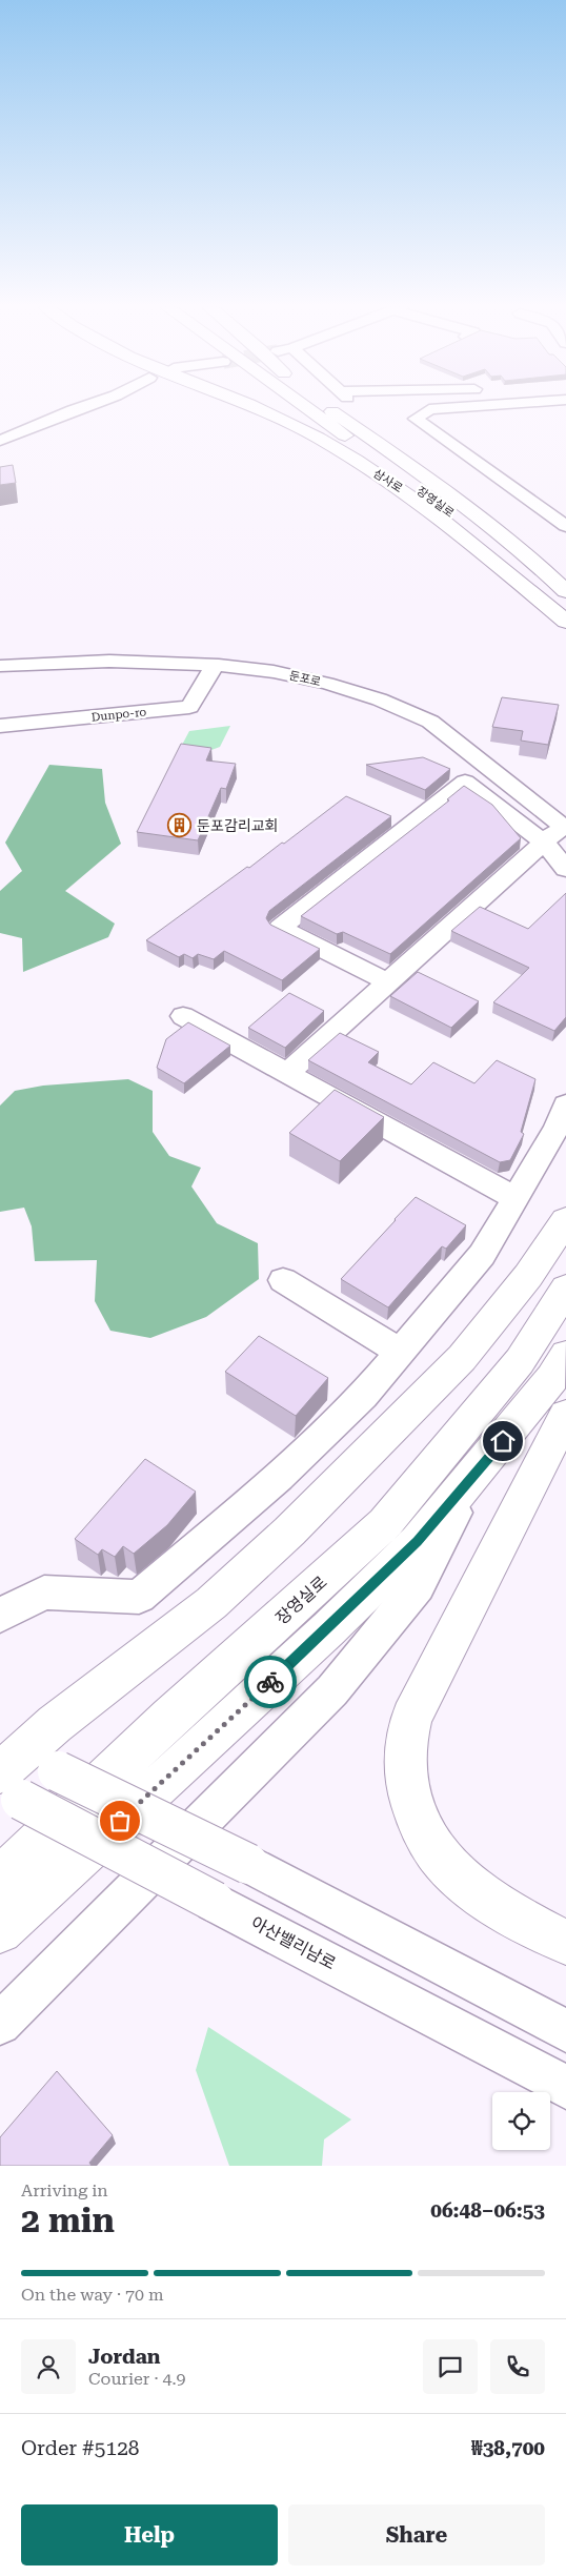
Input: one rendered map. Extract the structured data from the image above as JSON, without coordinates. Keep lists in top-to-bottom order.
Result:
{
  "streets": {
    "highway": ["삼사로", "장영실로"],
    "street": ["둔포로", "Dunpo-ro", "아산밸리남로"]
  },
  "crossings": [
    ["둔포로", "Dunpo-ro"]
  ],
  "places": {
    "building": ["둔포감리교회"]
  },
  "page": {
    "heading": ["2 min", "Arriving in", "06:48–06:53"],
    "panel": [
      "Jordan",
      "Courier · 4.9",
      "Order #5128",
      "₩38,700"
    ],
    "bar": "On the way · 70 m",
    "buttons": ["Help", "Share"]
  }
}
